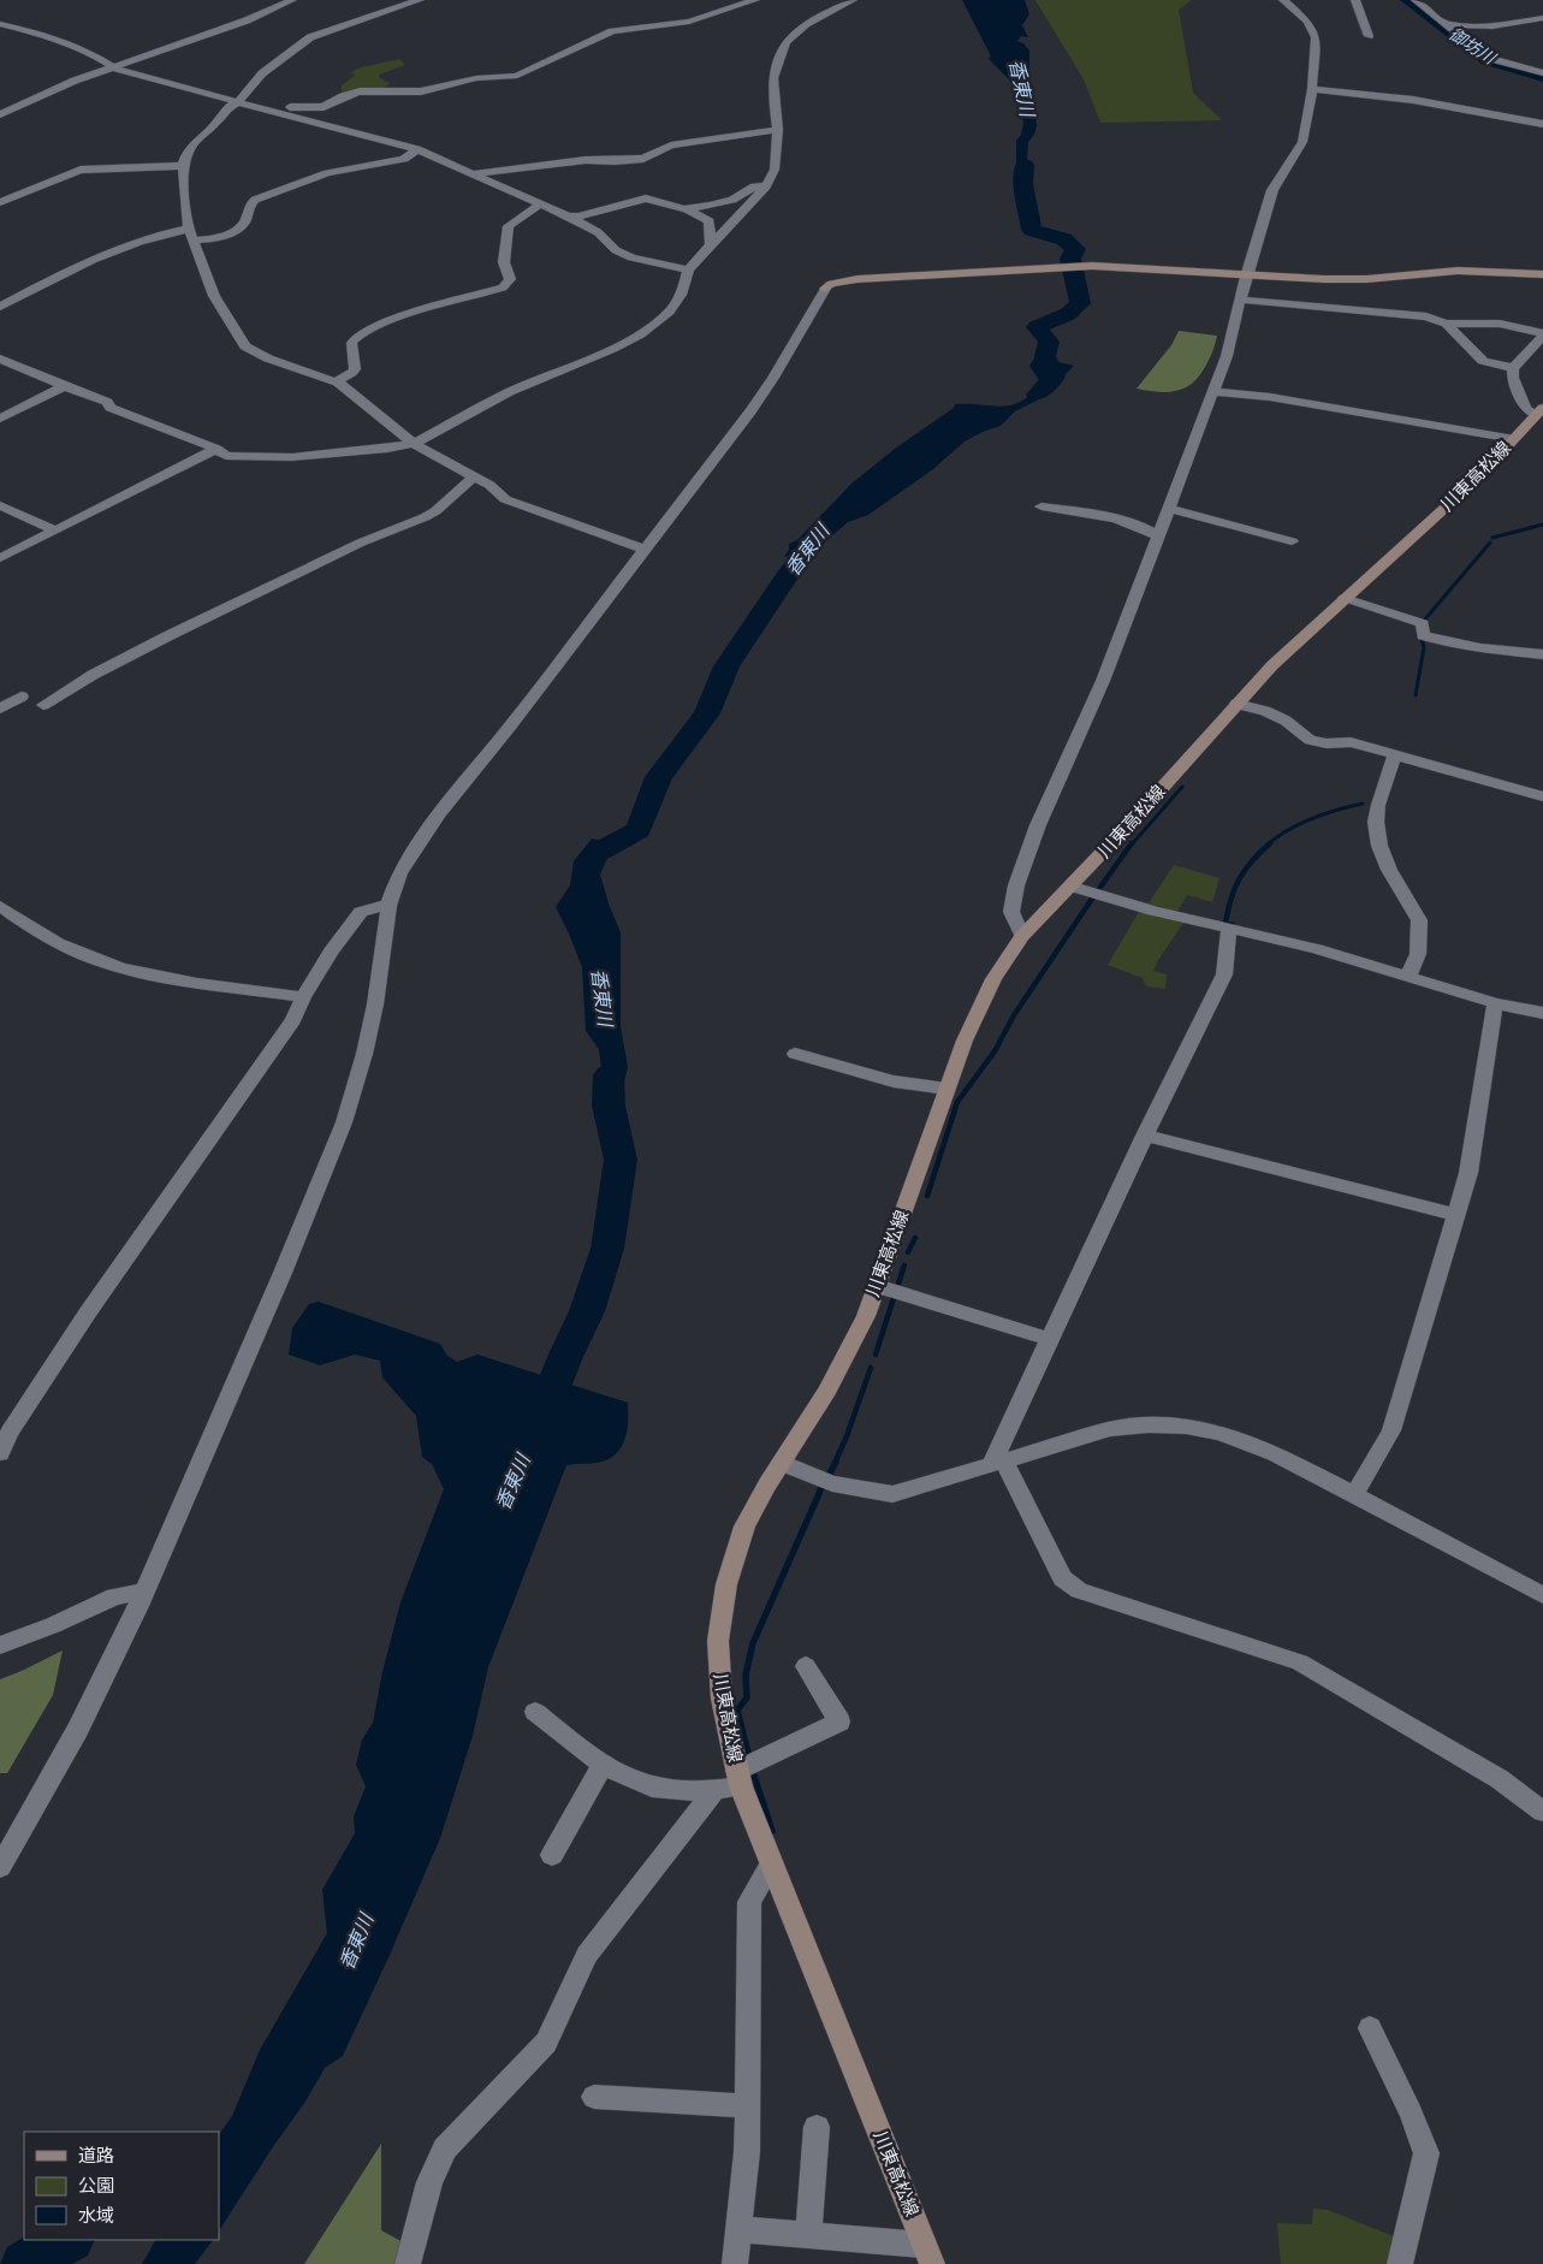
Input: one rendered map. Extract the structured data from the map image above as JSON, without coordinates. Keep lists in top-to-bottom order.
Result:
{
  "streets": {
    "main road": ["川東高松線"]
  },
  "water": ["御坊川", "香東川"],
  "legend": ["道路", "公園", "水域"]
}
